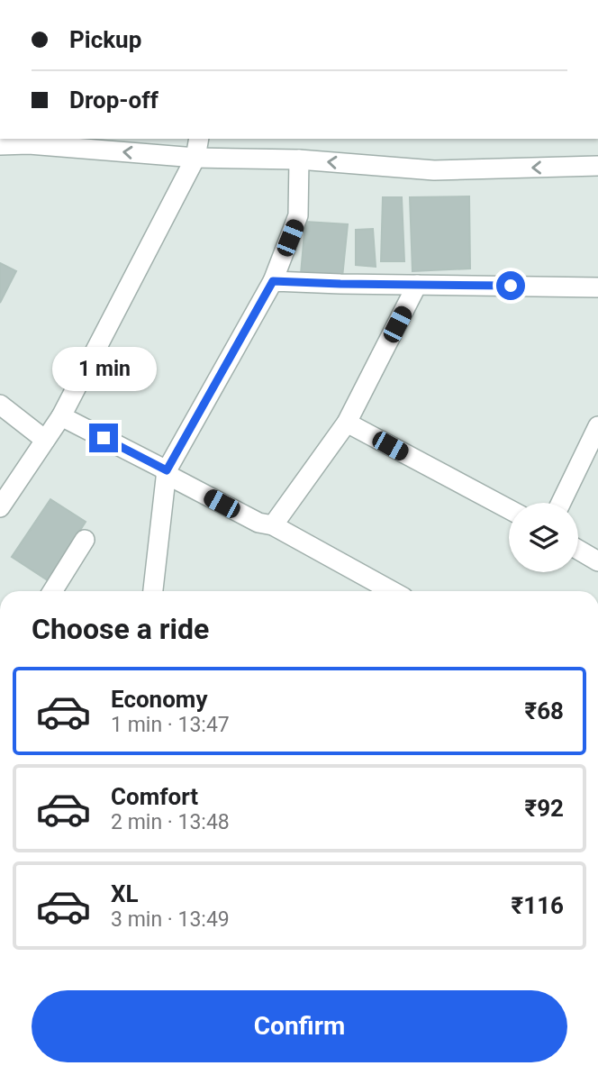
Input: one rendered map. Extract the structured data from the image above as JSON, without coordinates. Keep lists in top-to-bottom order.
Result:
{
  "page": {
    "banner": ["Pickup", "Drop-off"],
    "bubble": "1 min",
    "heading": "Choose a ride",
    "list": [
      {
        "name": "Economy",
        "note": "1 min · 13:47",
        "value": "₹68"
      },
      {
        "name": "Comfort",
        "note": "2 min · 13:48",
        "value": "₹92"
      },
      {
        "name": "XL",
        "note": "3 min · 13:49",
        "value": "₹116"
      }
    ],
    "buttons": "Confirm"
  }
}
